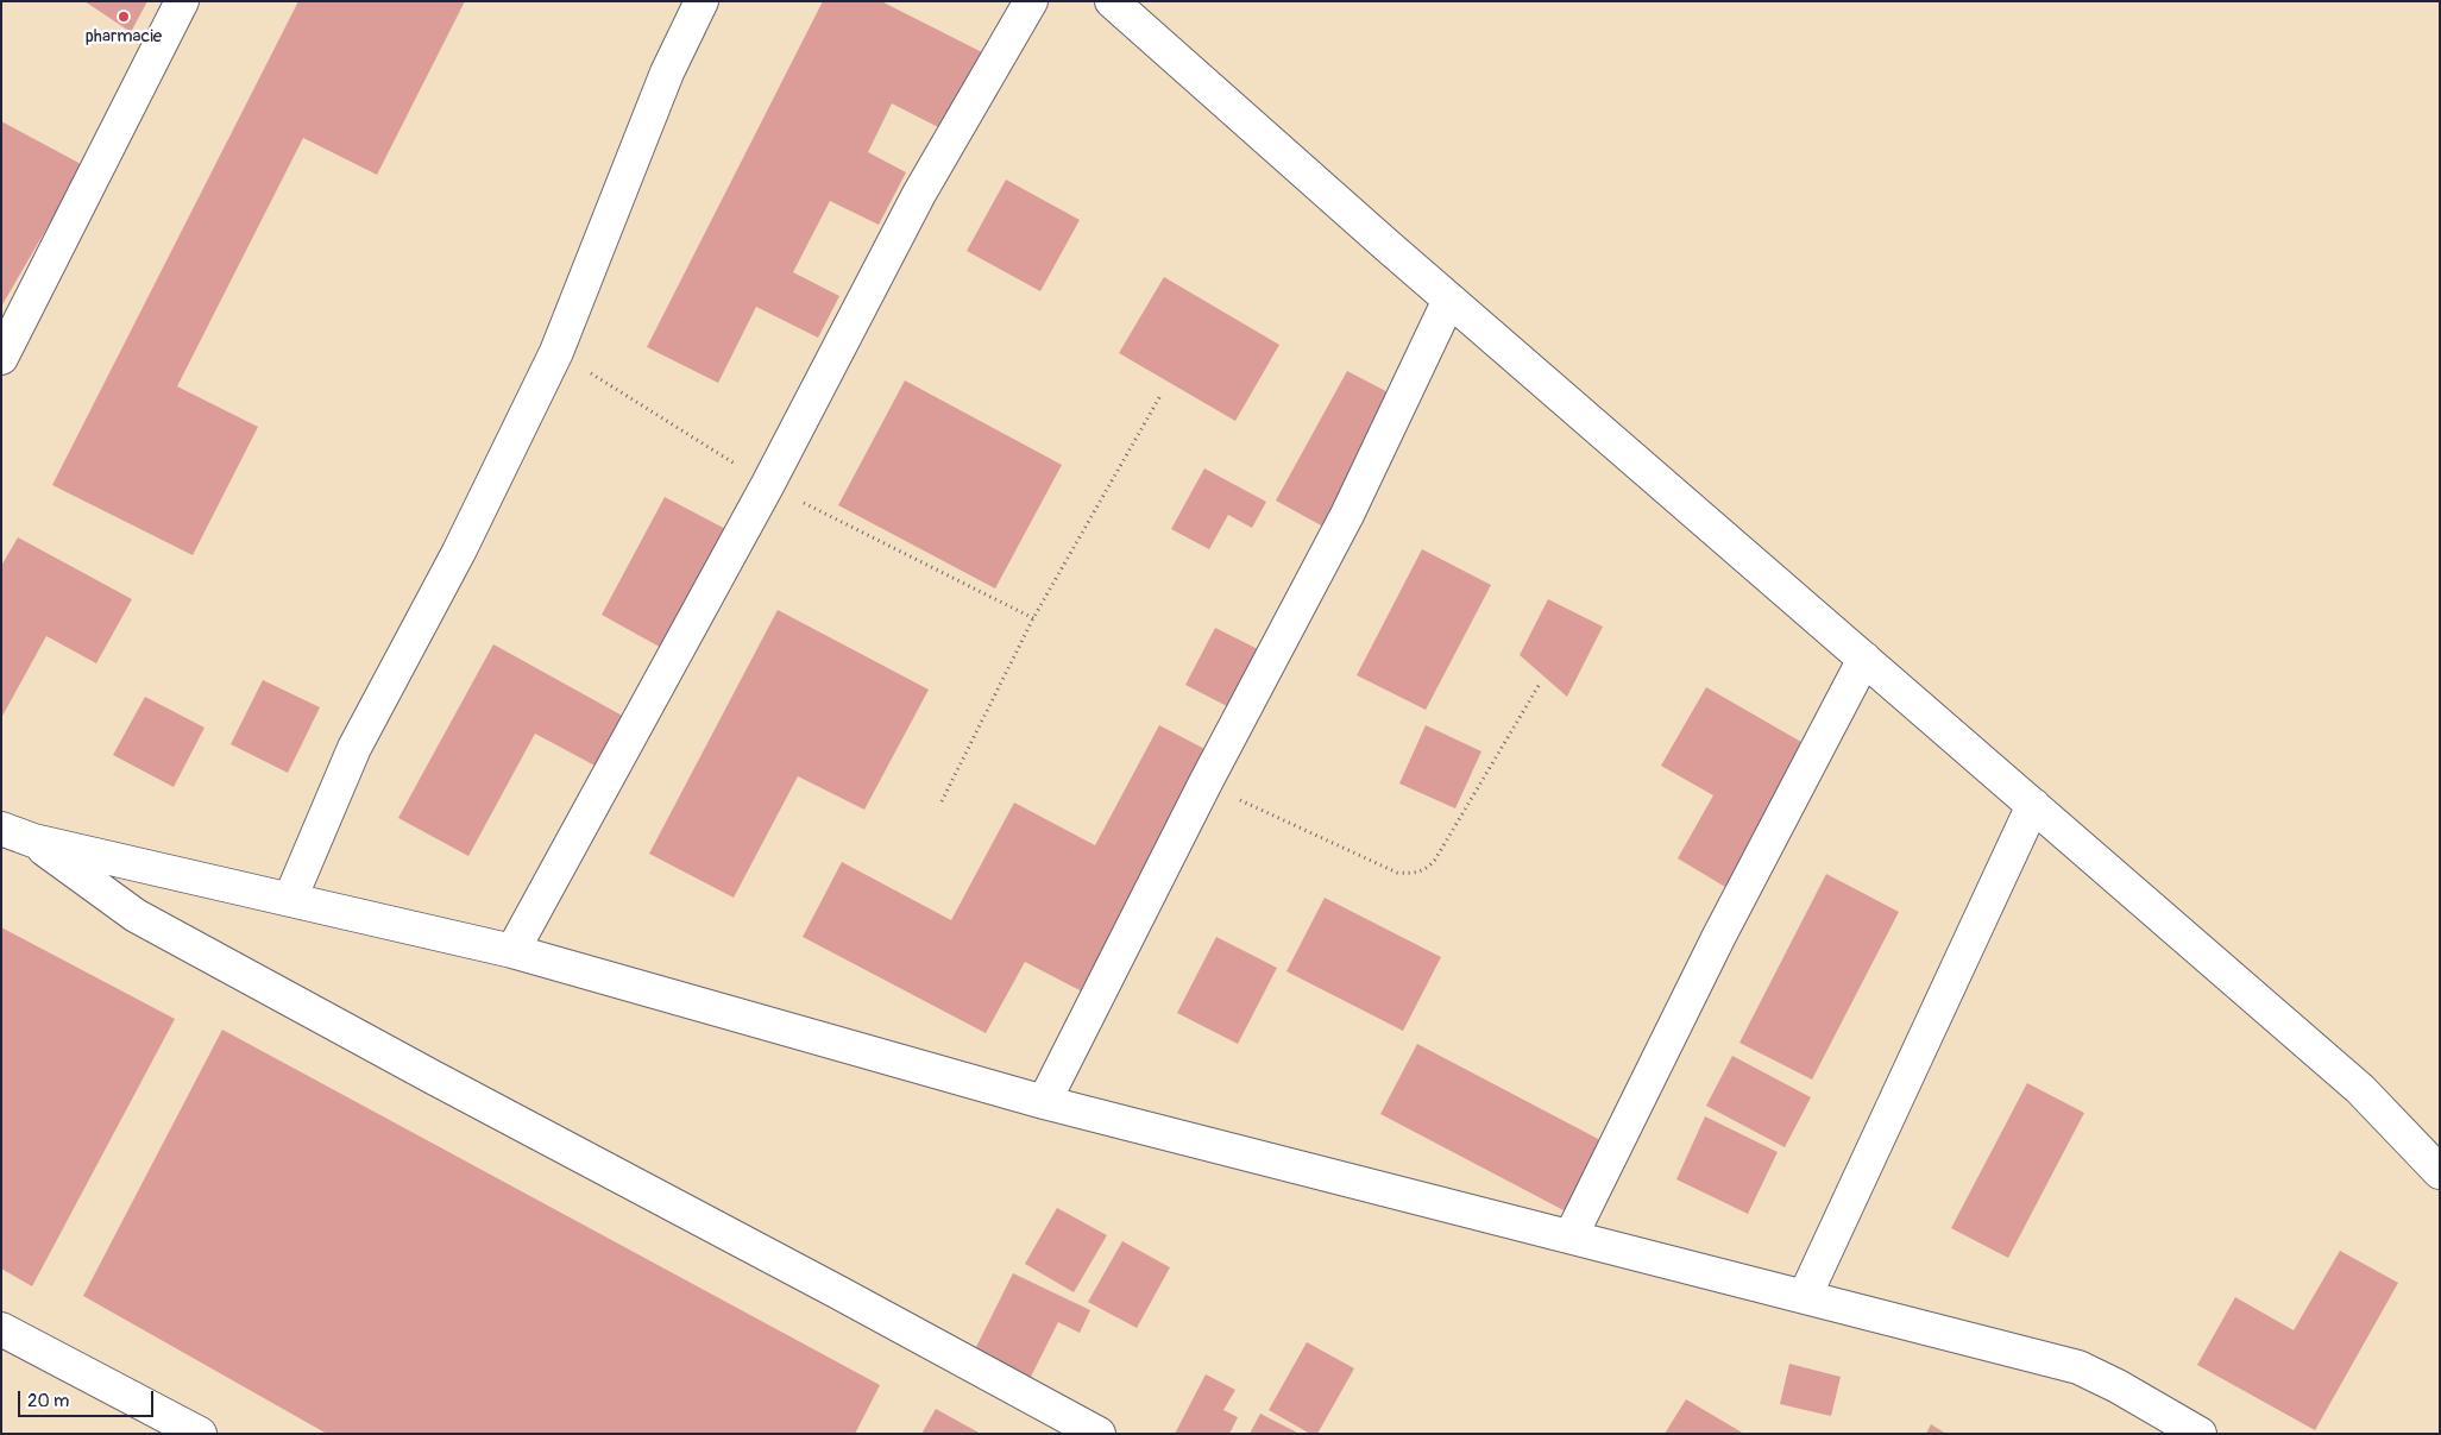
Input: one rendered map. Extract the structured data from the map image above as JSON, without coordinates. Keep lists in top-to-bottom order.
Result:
{
  "places": ["pharmacie"],
  "scale_bar": "20 m"
}
